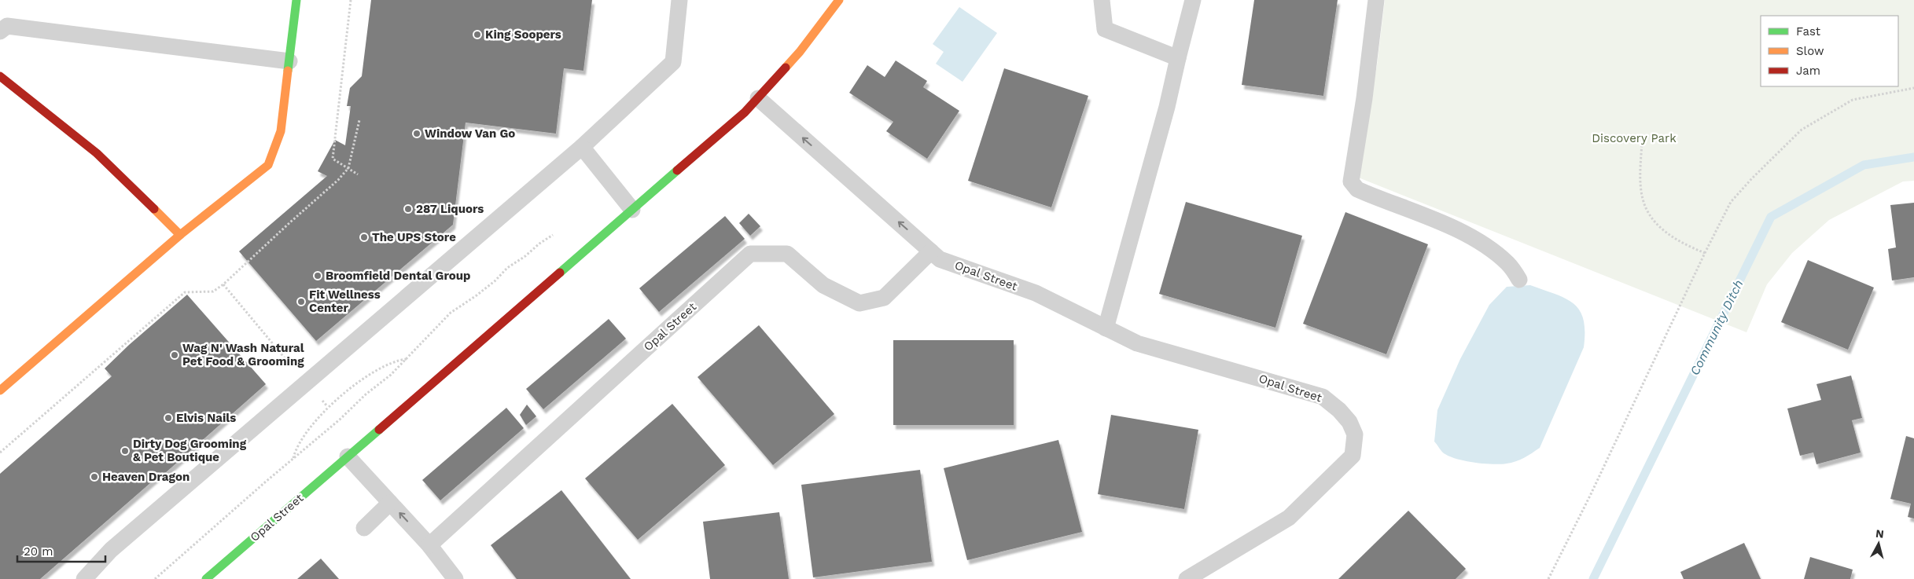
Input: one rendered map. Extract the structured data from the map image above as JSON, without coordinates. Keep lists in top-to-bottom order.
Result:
{
  "streets": {
    "street": ["Opal Street"]
  },
  "water": ["Community Ditch"],
  "parks": ["Discovery Park"],
  "places": [
    "King Soopers",
    "Window Van Go",
    "287 Liquors",
    "The UPS Store",
    "Broomfield Dental Group",
    "Fit Wellness Center",
    "Wag N' Wash Natural Pet Food & Grooming",
    "Elvis Nails",
    "Dirty Dog Grooming & Pet Boutique",
    "Heaven Dragon"
  ],
  "legend": ["Fast", "Slow", "Jam"],
  "scale_bar": "20 m",
  "north": "top"
}
